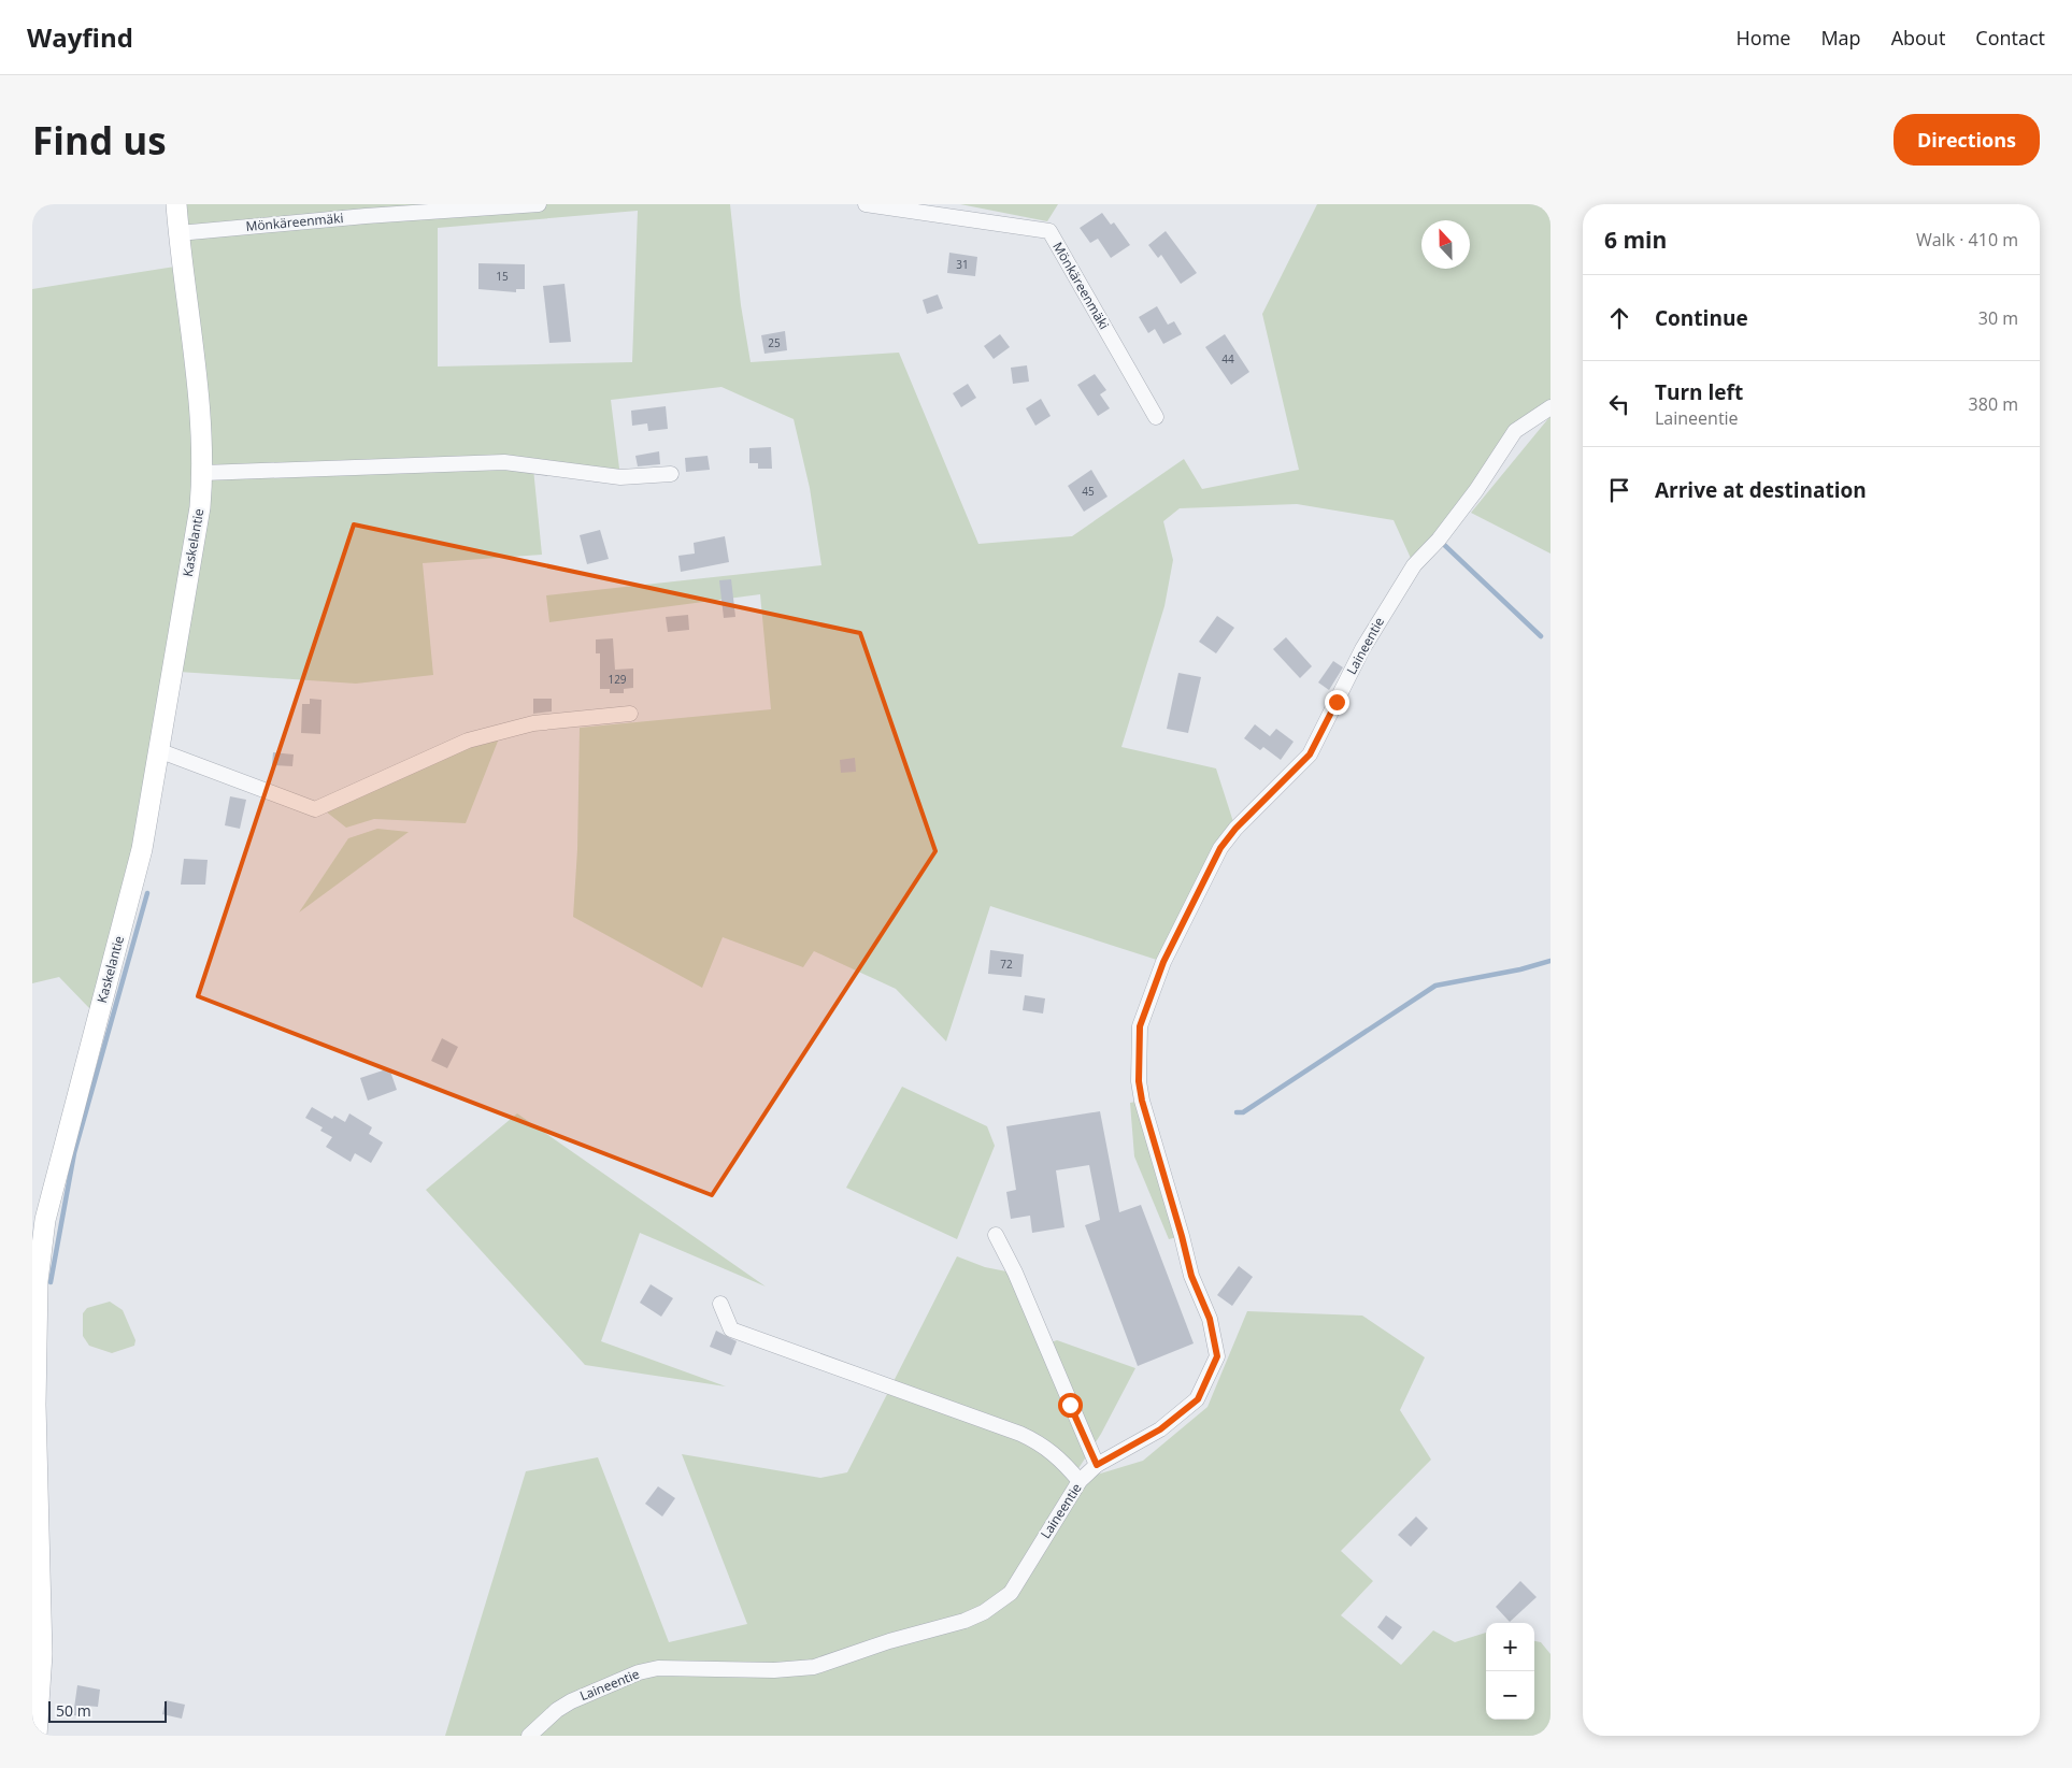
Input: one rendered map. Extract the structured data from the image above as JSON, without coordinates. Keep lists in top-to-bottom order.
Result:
{
  "streets": {
    "street": ["Mönkäreenmäki", "Kaskelantie", "Laineentie"]
  },
  "crossings": [
    ["Mönkäreenmäki", "Kaskelantie"]
  ],
  "house_numbers": [
    "31",
    "15",
    "25",
    "44",
    "45",
    "129",
    "72"
  ],
  "scale_bar": "50 m",
  "north": "top",
  "page": {
    "header": "Wayfind",
    "nav": [
      "Home",
      "Map",
      "About",
      "Contact"
    ],
    "buttons": "Directions",
    "title": "Find us",
    "heading": ["6 min", "Walk · 410 m"],
    "list": [
      ["Continue", "30 m"],
      ["Turn left", "Laineentie", "380 m"],
      "Arrive at destination"
    ],
    "map_buttons": ["+", "−"],
    "scale": "50 m"
  }
}
